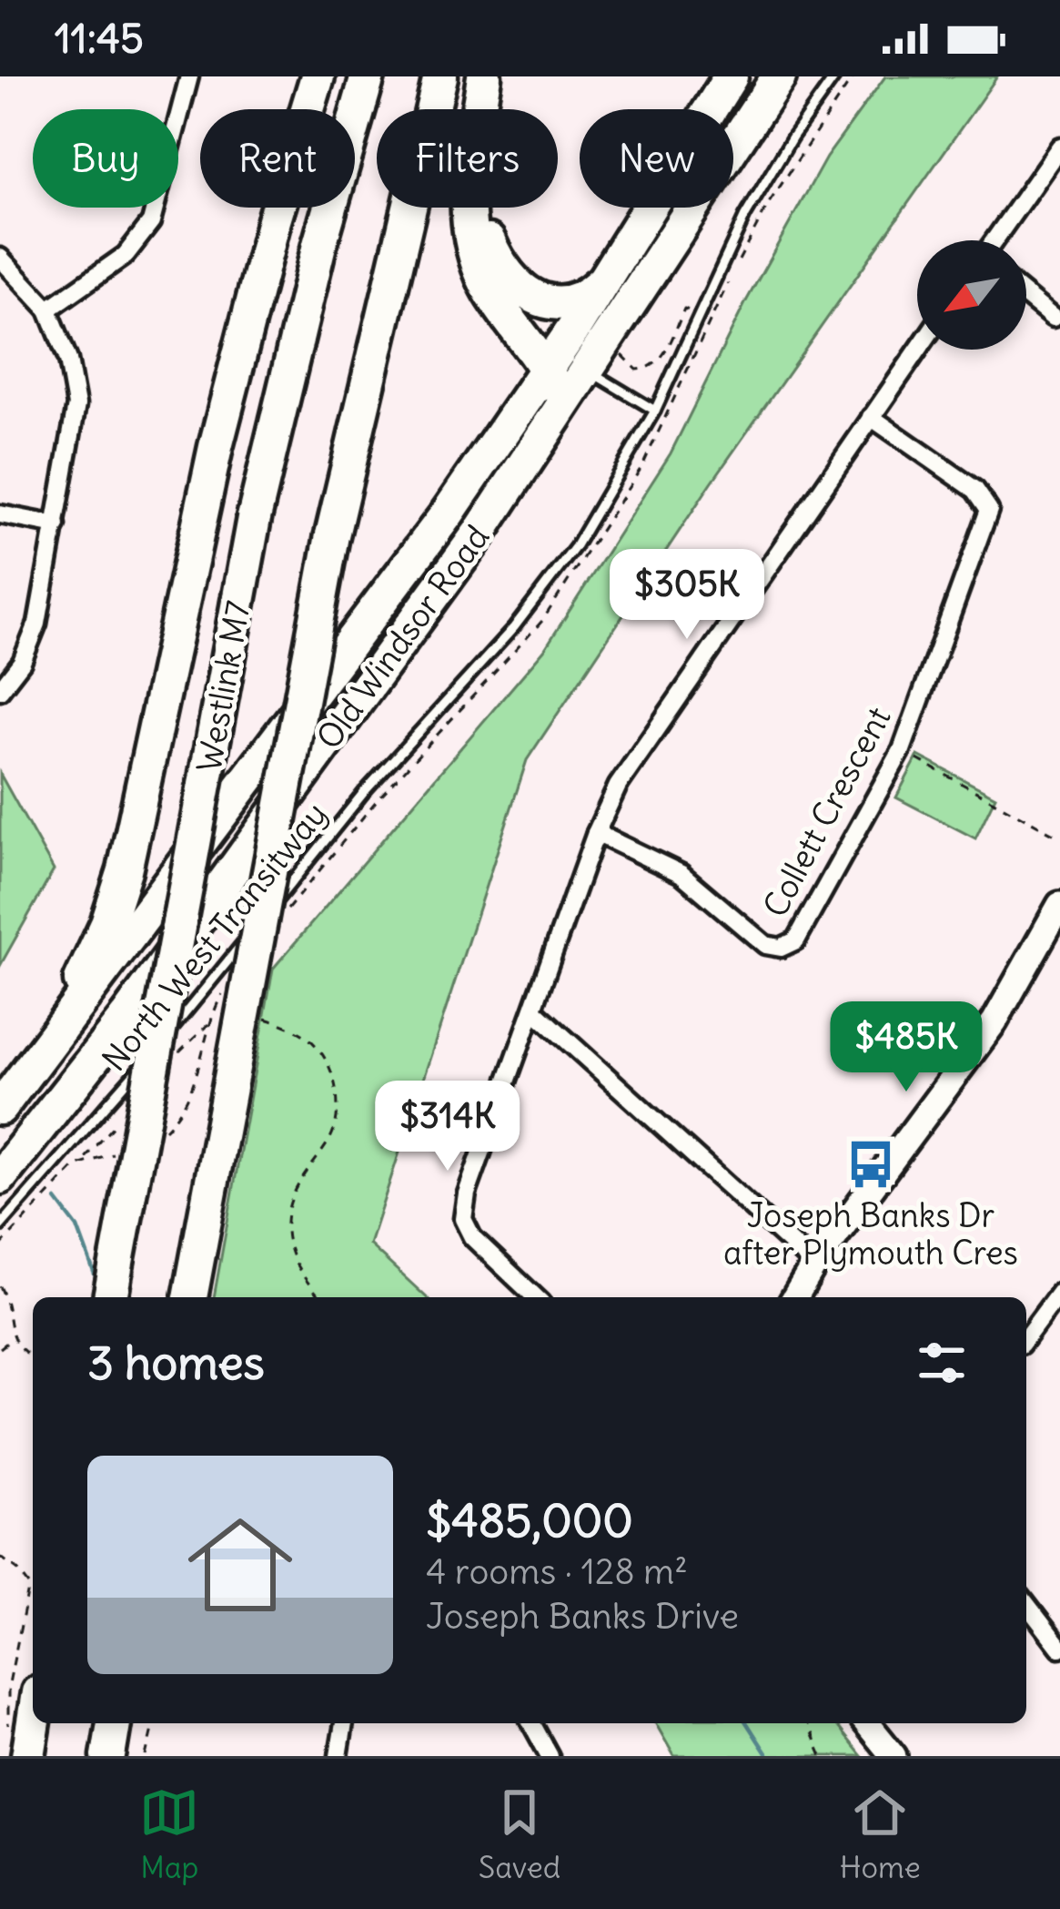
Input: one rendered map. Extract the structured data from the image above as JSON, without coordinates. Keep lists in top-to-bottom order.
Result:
{
  "streets": {
    "highway": ["Old Windsor Road", "Westlink M7"],
    "street": ["Collett Crescent"],
    "lane": ["North West Transitway"]
  },
  "places": {
    "bus stop": ["Joseph Banks Dr after Plymouth Cres"]
  },
  "north": "bottom left",
  "page": {
    "status": "11:45",
    "chip": [
      "Buy",
      "Rent",
      "Filters",
      "New"
    ],
    "price": ["$305K", "$485K", "$314K"],
    "heading": "3 homes",
    "list": [
      {
        "name": "$485,000",
        "note": "4 rooms · 128 m² · Joseph Banks Drive"
      }
    ],
    "tabs": ["Map", "Saved", "Home"]
  }
}
